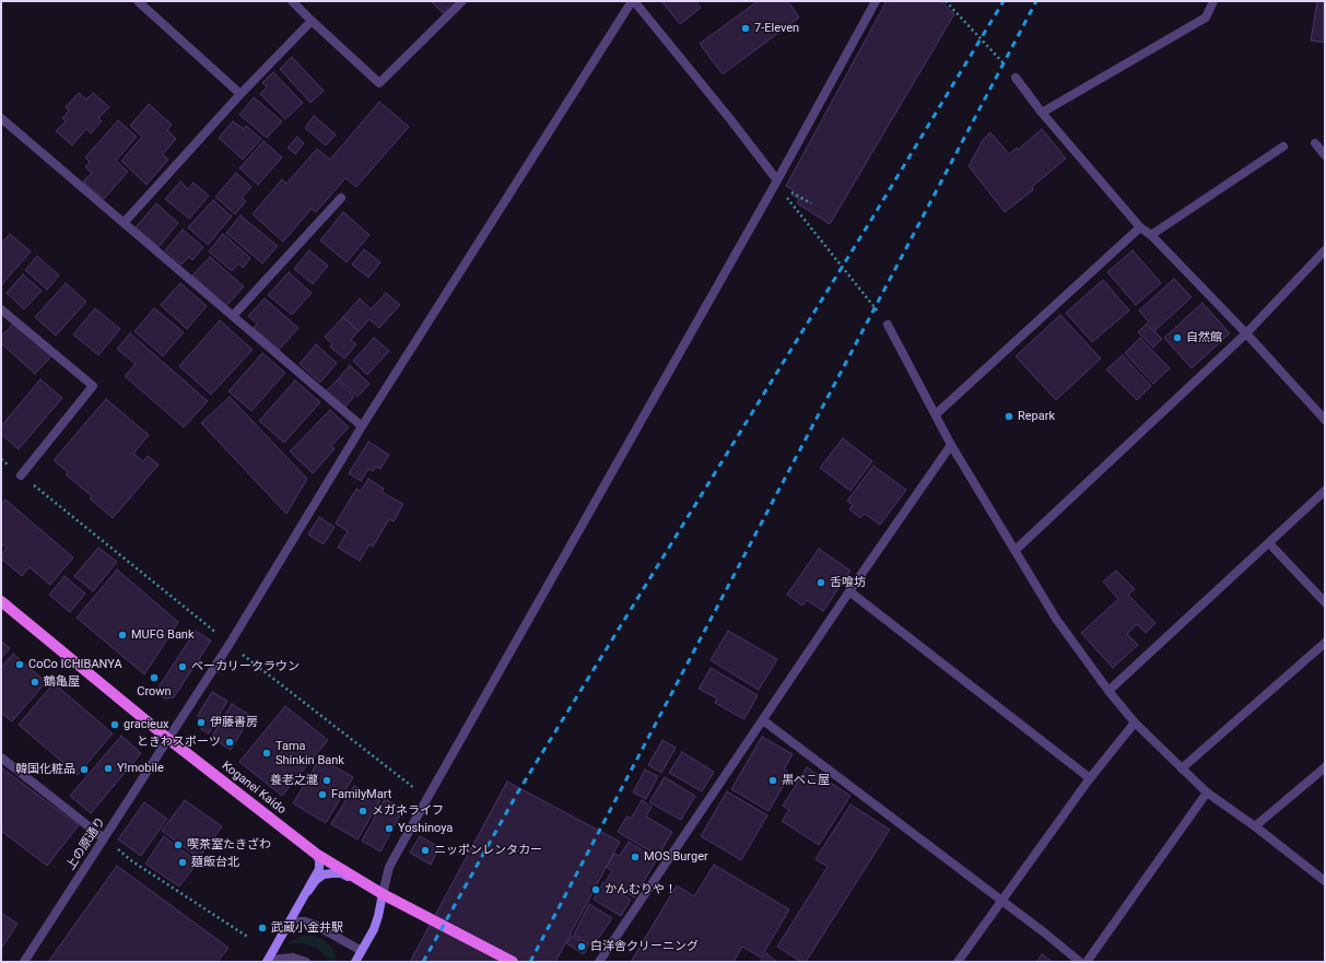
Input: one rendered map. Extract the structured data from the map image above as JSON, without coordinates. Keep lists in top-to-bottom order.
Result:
{
  "streets": {
    "main road": ["Koganei Kaido"],
    "street": ["上の原通り"]
  },
  "crossings": [
    ["Koganei Kaido", "上の原通り"]
  ],
  "places": [
    "7-Eleven",
    "自然館",
    "Repark",
    "舌喰坊",
    "MUFG Bank",
    "CoCo ICHIBANYA",
    "ベーカリークラウン",
    "Crown",
    "鶴亀屋",
    "伊藤書房",
    "gracieux",
    "ときわスポーツ",
    "Tama Shinkin Bank",
    "Y!mobile",
    "韓国化粧品",
    "養老之瀧",
    "黒べこ屋",
    "FamilyMart",
    "メガネライフ",
    "Yoshinoya",
    "喫茶室たきざわ",
    "ニッポンレンタカー",
    "MOS Burger",
    "麺飯台北",
    "かんむりや！",
    "武蔵小金井駅",
    "白洋舎クリーニング"
  ]
}
